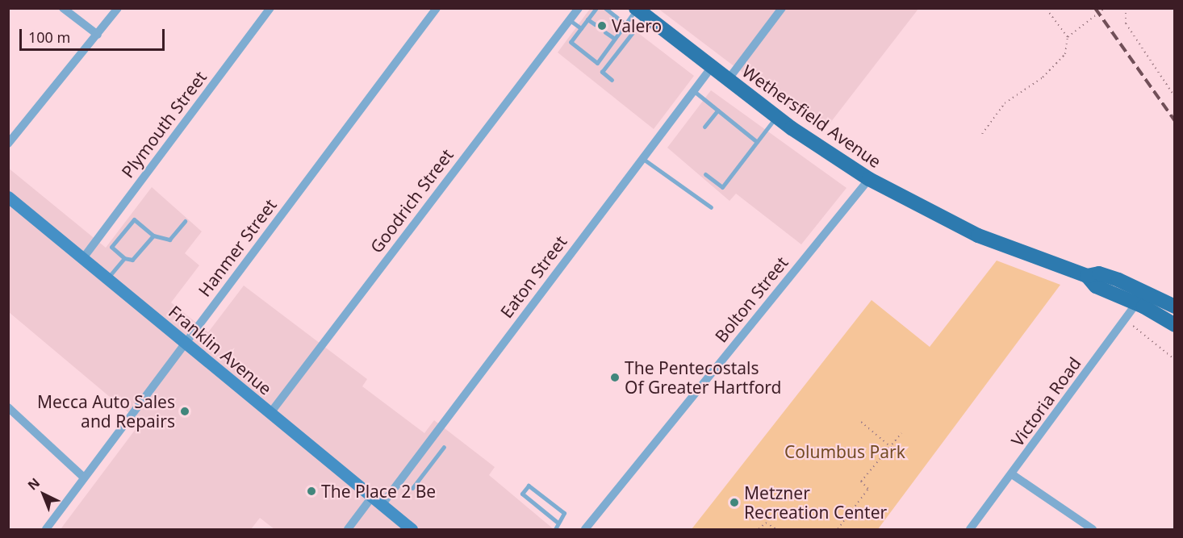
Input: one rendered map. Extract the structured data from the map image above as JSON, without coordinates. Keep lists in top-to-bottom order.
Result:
{
  "streets": {
    "main road": ["Wethersfield Avenue", "Franklin Avenue"],
    "street": [
      "Plymouth Street",
      "Goodrich Street",
      "Hanmer Street",
      "Eaton Street",
      "Bolton Street",
      "Victoria Road"
    ]
  },
  "crossings": [
    ["Wethersfield Avenue", "Eaton Street"],
    ["Wethersfield Avenue", "Bolton Street"],
    ["Wethersfield Avenue", "Victoria Road"],
    ["Plymouth Street", "Franklin Avenue"],
    ["Goodrich Street", "Franklin Avenue"],
    ["Hanmer Street", "Franklin Avenue"],
    ["Eaton Street", "Franklin Avenue"]
  ],
  "parks": ["Columbus Park"],
  "places": [
    "Valero",
    "The Pentecostals Of Greater Hartford",
    "Mecca Auto Sales and Repairs",
    "The Place 2 Be",
    "Metzner Recreation Center"
  ],
  "scale_bar": "100 m",
  "north": "top left"
}
